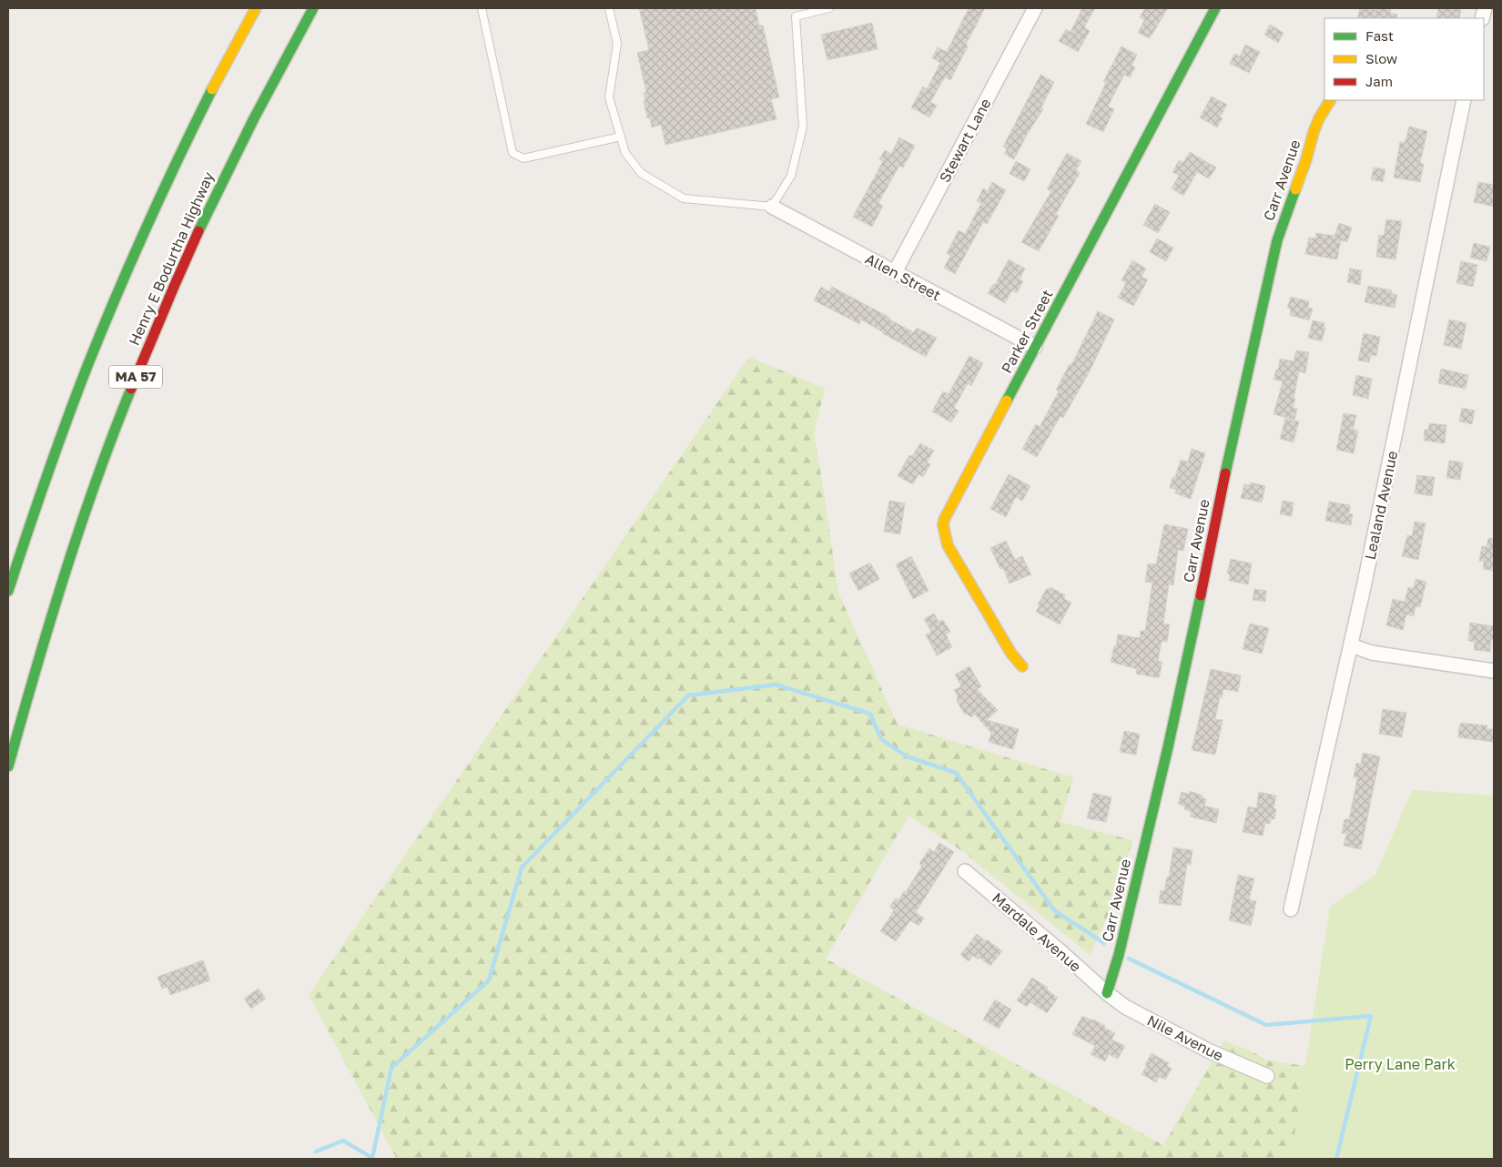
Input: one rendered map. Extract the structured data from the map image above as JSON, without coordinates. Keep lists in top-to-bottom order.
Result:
{
  "streets": {
    "main road": [
      "Carr Avenue",
      "Henry E Bodurtha Highway",
      "Parker Street",
      "MA 57"
    ],
    "street": [
      "Stewart Lane",
      "Allen Street",
      "Lealand Avenue",
      "Mardale Avenue",
      "Nile Avenue"
    ]
  },
  "crossings": [
    ["Stewart Lane", "Allen Street"],
    ["Carr Avenue", "Mardale Avenue"],
    ["Carr Avenue", "Nile Avenue"],
    ["Allen Street", "Parker Street"],
    ["Mardale Avenue", "Nile Avenue"]
  ],
  "parks": ["Perry Lane Park"],
  "legend": ["Fast", "Slow", "Jam"]
}
